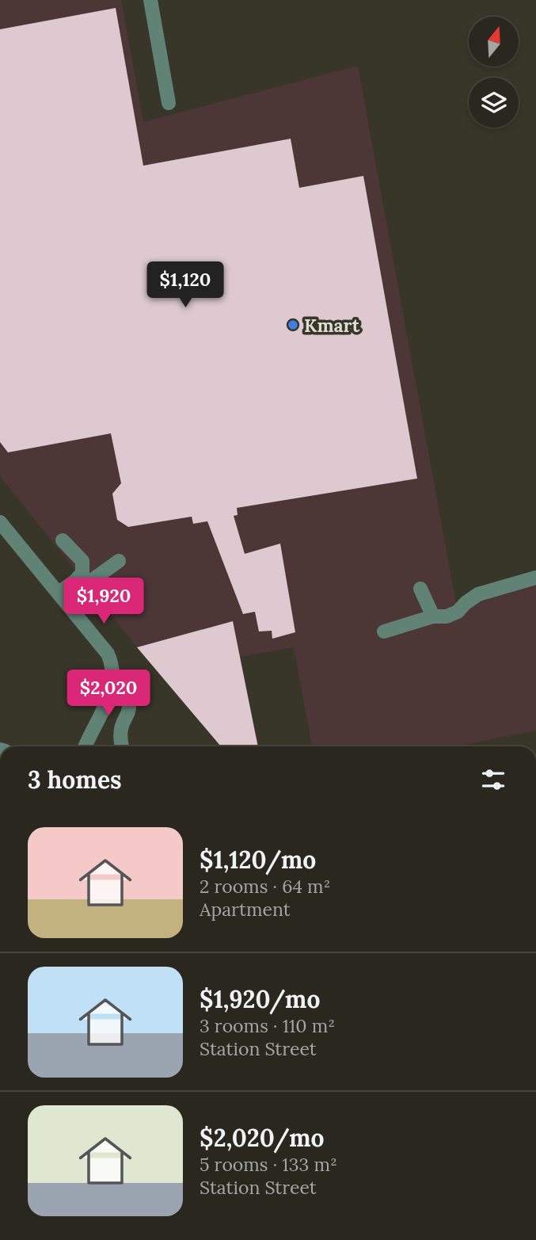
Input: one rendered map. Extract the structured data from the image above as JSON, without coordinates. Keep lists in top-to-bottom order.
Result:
{
  "places": ["Kmart"],
  "north": "top",
  "page": {
    "price": ["$1,120", "$1,920", "$2,020"],
    "heading": "3 homes",
    "list": [
      {
        "name": "$1,120/mo",
        "note": "2 rooms · 64 m² · Apartment"
      },
      {
        "name": "$1,920/mo",
        "note": "3 rooms · 110 m² · Station Street"
      },
      {
        "name": "$2,020/mo",
        "note": "5 rooms · 133 m² · Station Street"
      }
    ]
  }
}
